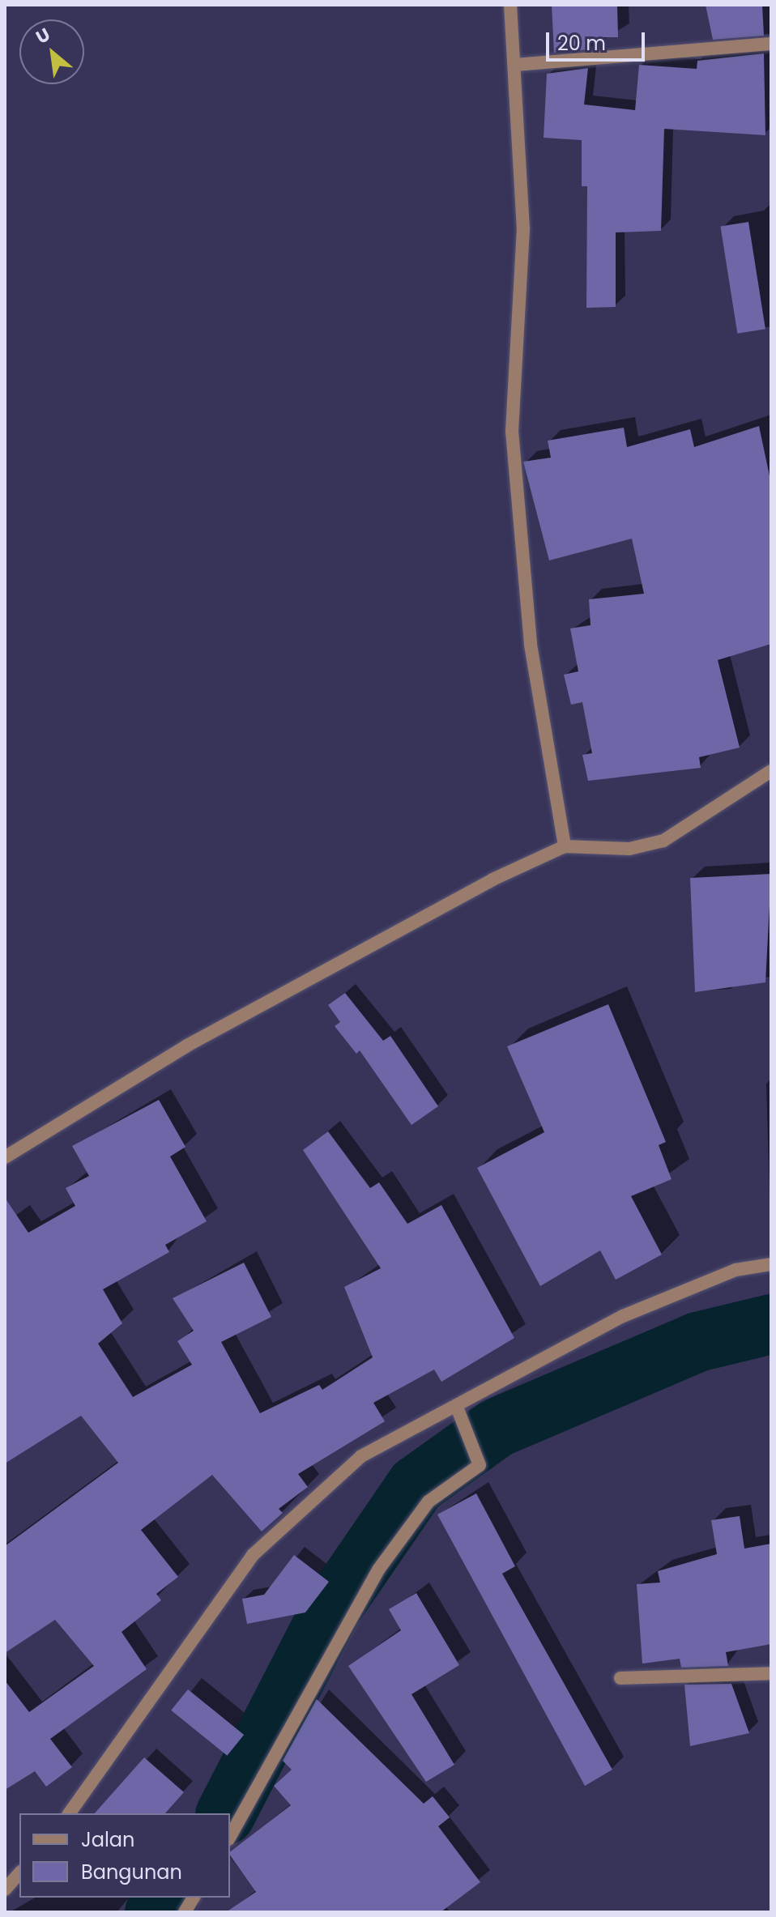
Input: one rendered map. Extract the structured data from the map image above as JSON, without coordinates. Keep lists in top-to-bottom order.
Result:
{
  "legend": ["Jalan", "Bangunan"],
  "scale_bar": "20 m",
  "north": "top left"
}
